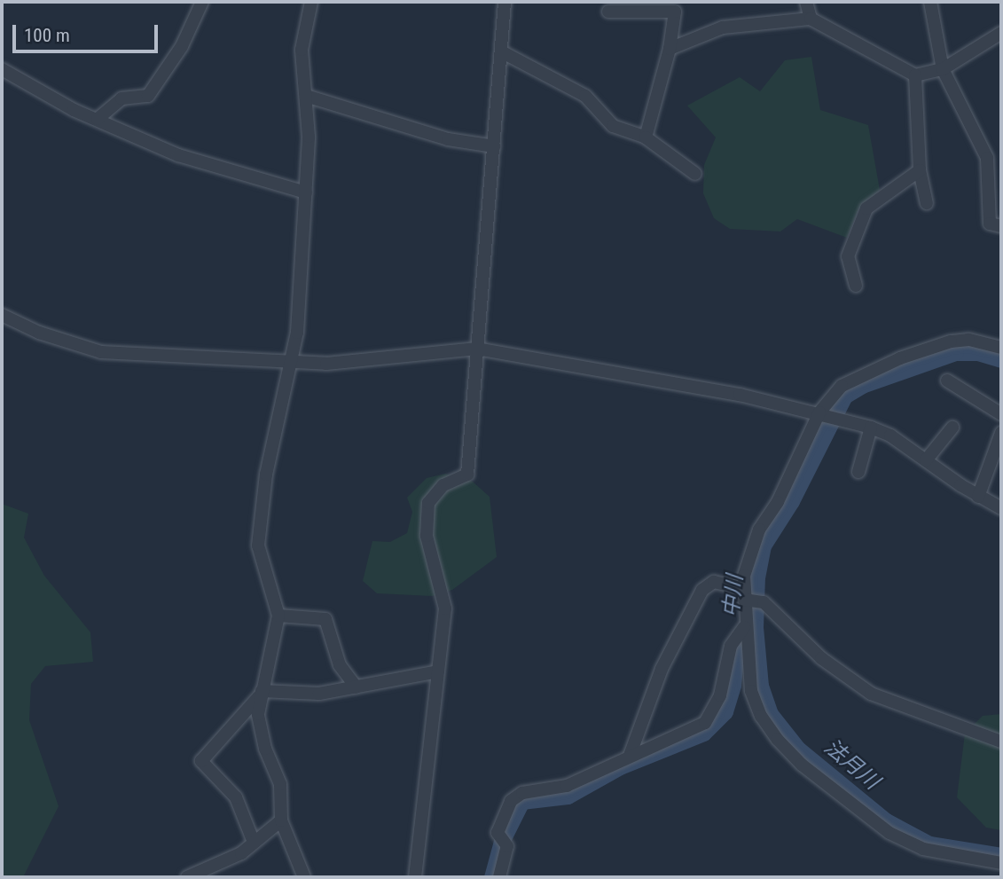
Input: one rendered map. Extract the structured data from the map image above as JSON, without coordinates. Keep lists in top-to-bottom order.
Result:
{
  "water": ["中川", "法月川"],
  "scale_bar": "100 m"
}
